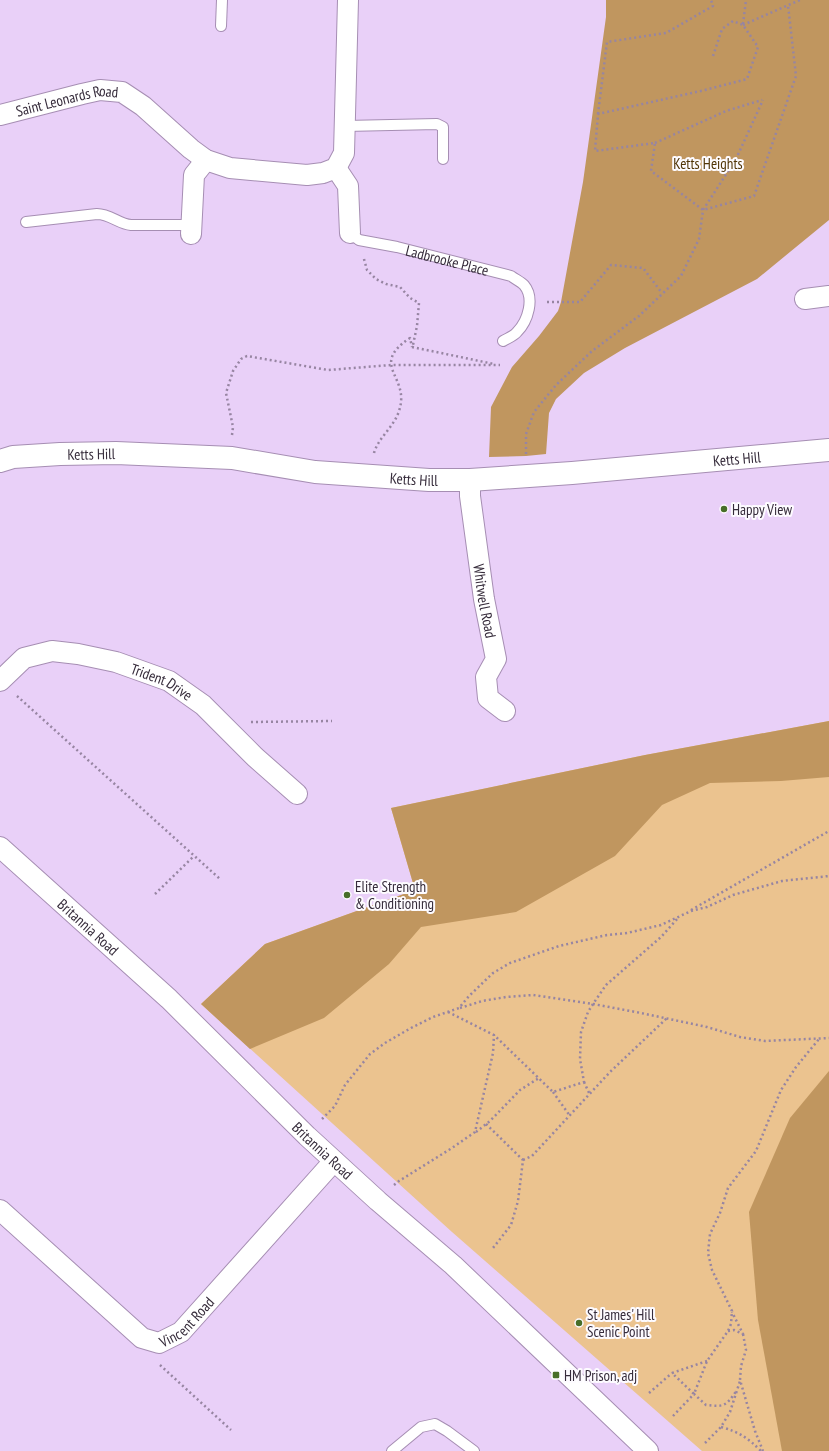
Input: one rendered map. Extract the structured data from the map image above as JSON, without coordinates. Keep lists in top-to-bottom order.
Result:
{
  "streets": {
    "main road": ["Ketts Hill"],
    "street": [
      "Saint Leonards Road",
      "Ladbrooke Place",
      "Whitwell Road",
      "Trident Drive",
      "Britannia Road",
      "Vincent Road"
    ]
  },
  "crossings": [
    ["Saint Leonards Road", "Ladbrooke Place"],
    ["Ketts Hill", "Whitwell Road"],
    ["Britannia Road", "Vincent Road"]
  ],
  "parks": ["Ketts Heights"],
  "places": {
    "other": ["Happy View", "Elite Strength & Conditioning", "St James' Hill Scenic Point"],
    "transit": ["HM Prison, adj"]
  }
}
